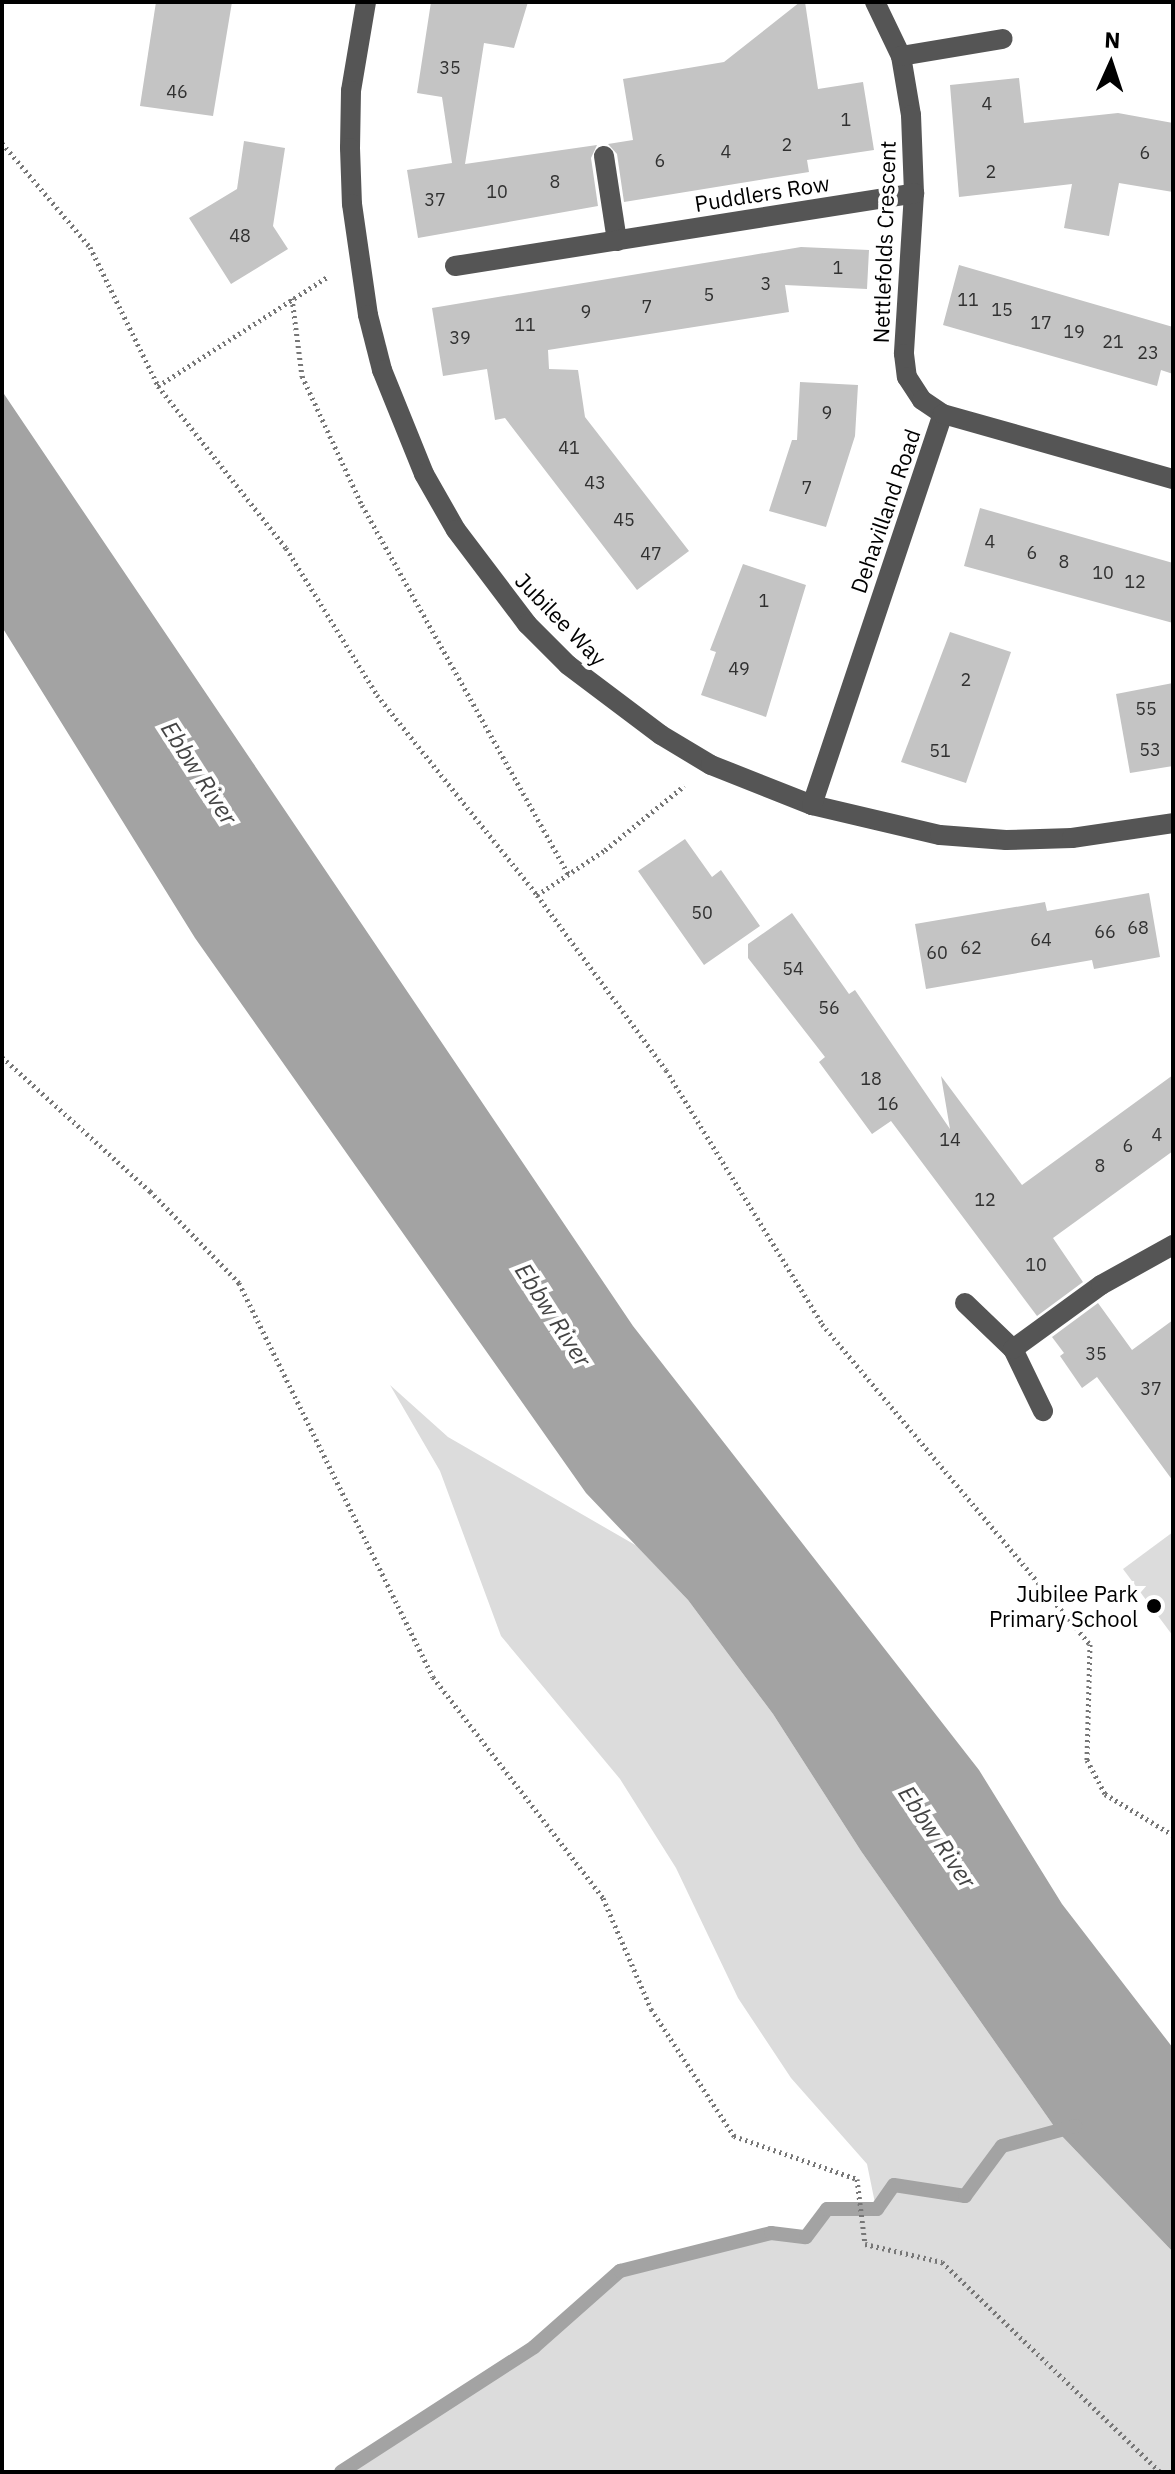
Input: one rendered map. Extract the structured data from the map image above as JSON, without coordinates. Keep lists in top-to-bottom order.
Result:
{
  "streets": {
    "street": [
      "Puddlers Row",
      "Nettlefolds Crescent",
      "Dehavilland Road",
      "Jubilee Way"
    ]
  },
  "crossings": [
    ["Puddlers Row", "Nettlefolds Crescent"],
    ["Nettlefolds Crescent", "Dehavilland Road"],
    ["Dehavilland Road", "Jubilee Way"]
  ],
  "water": ["Ebbw River"],
  "places": ["Jubilee Park Primary School"],
  "house_numbers": [
    "35",
    "46",
    "4",
    "1",
    "2",
    "4",
    "6",
    "6",
    "2",
    "8",
    "10",
    "37",
    "48",
    "1",
    "3",
    "5",
    "11",
    "7",
    "15",
    "9",
    "17",
    "11",
    "19",
    "39",
    "21",
    "23",
    "9",
    "41",
    "43",
    "7",
    "45",
    "4",
    "6",
    "47",
    "8",
    "10",
    "12",
    "1",
    "49",
    "2",
    "55",
    "53",
    "51",
    "50",
    "68",
    "66",
    "64",
    "62",
    "60",
    "54",
    "56",
    "18",
    "16",
    "4",
    "14",
    "6",
    "8",
    "12",
    "10",
    "35",
    "37"
  ],
  "north": "top"
}
